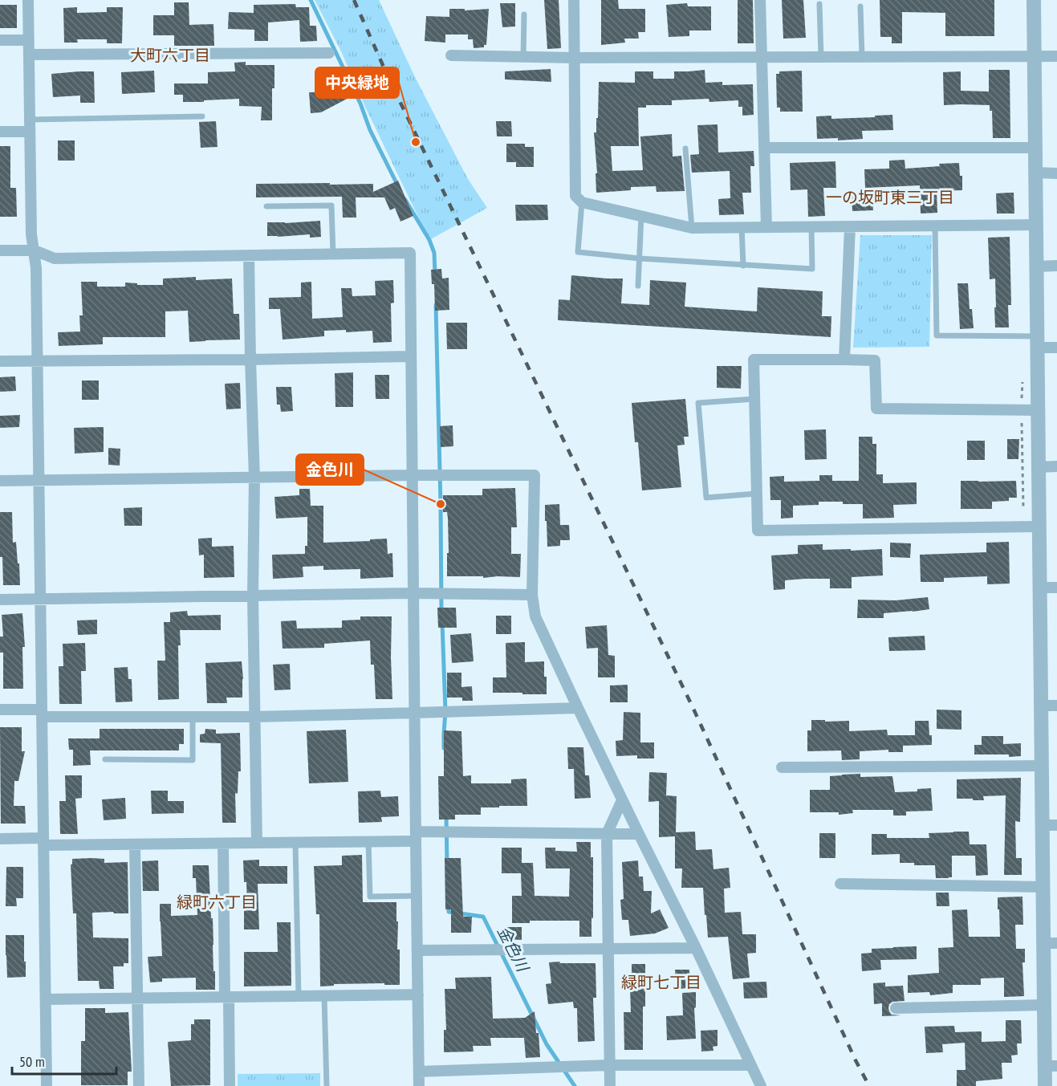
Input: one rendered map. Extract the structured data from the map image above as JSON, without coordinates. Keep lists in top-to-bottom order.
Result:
{
  "districts": [
    "大町六丁目",
    "一の坂町東三丁目",
    "緑町六丁目",
    "緑町七丁目"
  ],
  "water": ["金色川"],
  "places": ["中央緑地", "金色川"],
  "scale_bar": "50 m"
}
